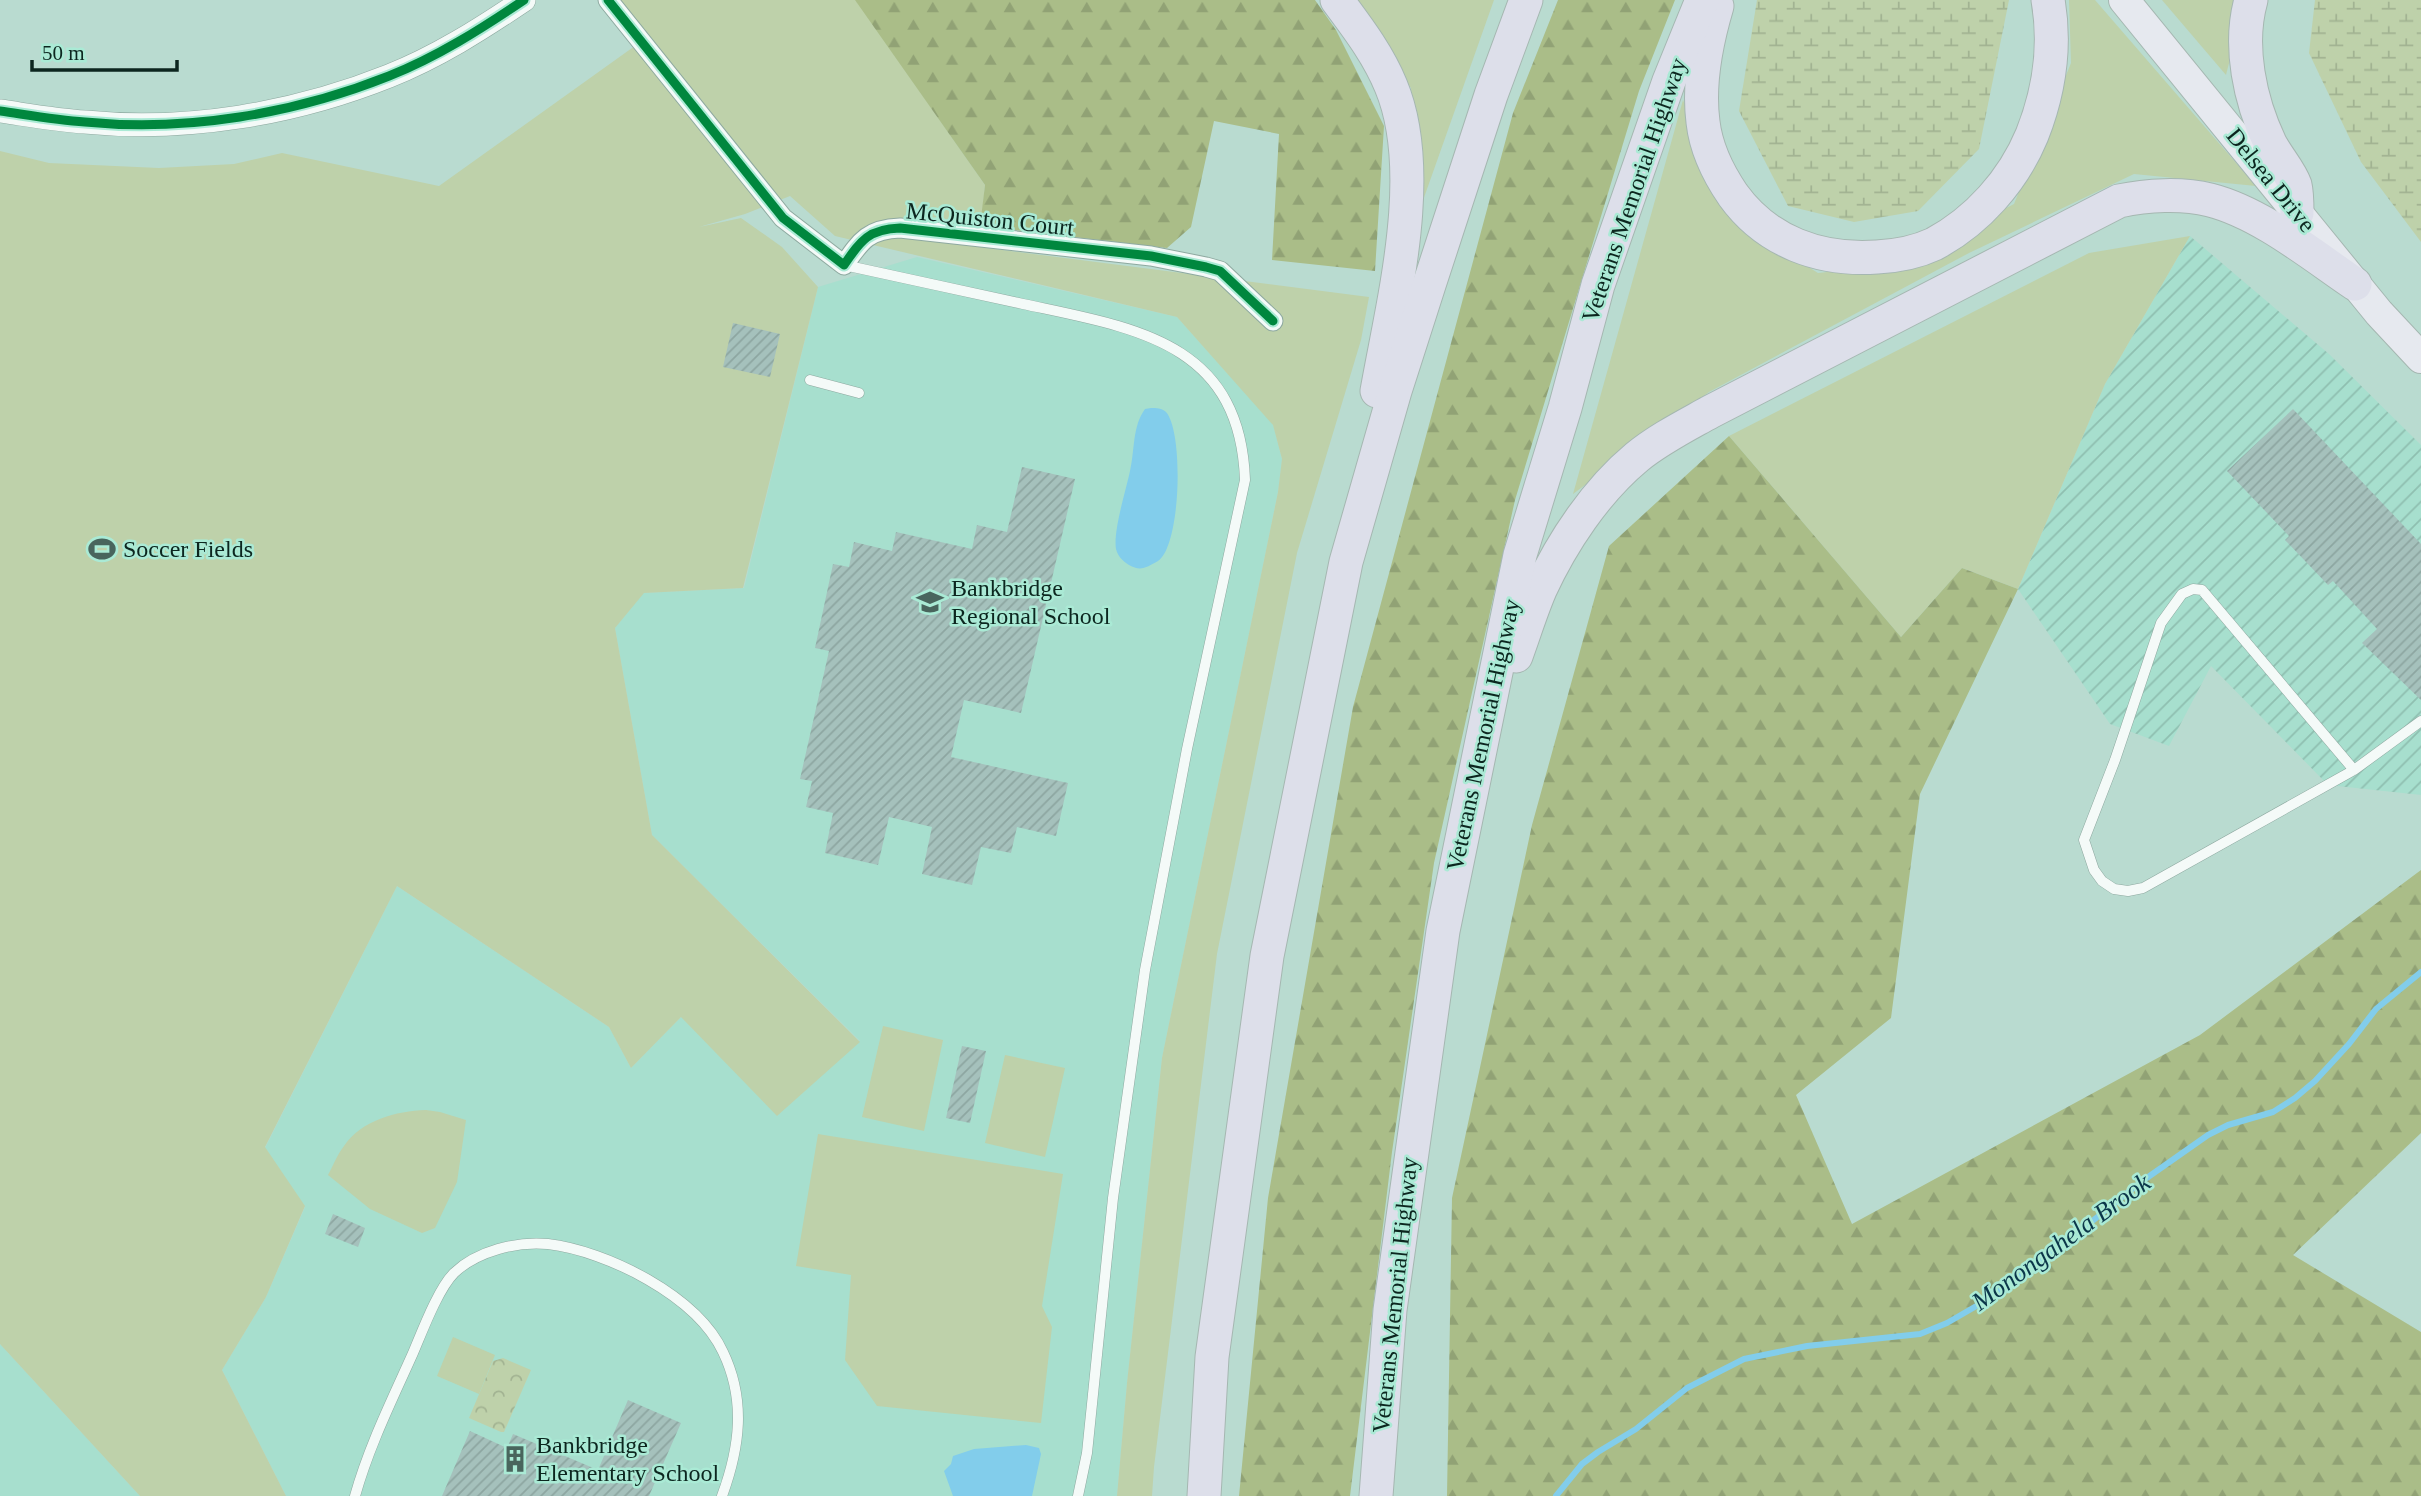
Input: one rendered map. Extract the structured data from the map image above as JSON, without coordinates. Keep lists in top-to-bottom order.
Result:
{
  "streets": {
    "highway": ["Veterans Memorial Highway"],
    "main road": ["Delsea Drive"],
    "street": ["McQuiston Court"]
  },
  "water": ["Monongahela Brook"],
  "places": {
    "sports": ["Soccer Fields"],
    "school or university": ["Bankbridge Regional School"],
    "building": ["Bankbridge Elementary School"]
  },
  "scale_bar": "50 m"
}
